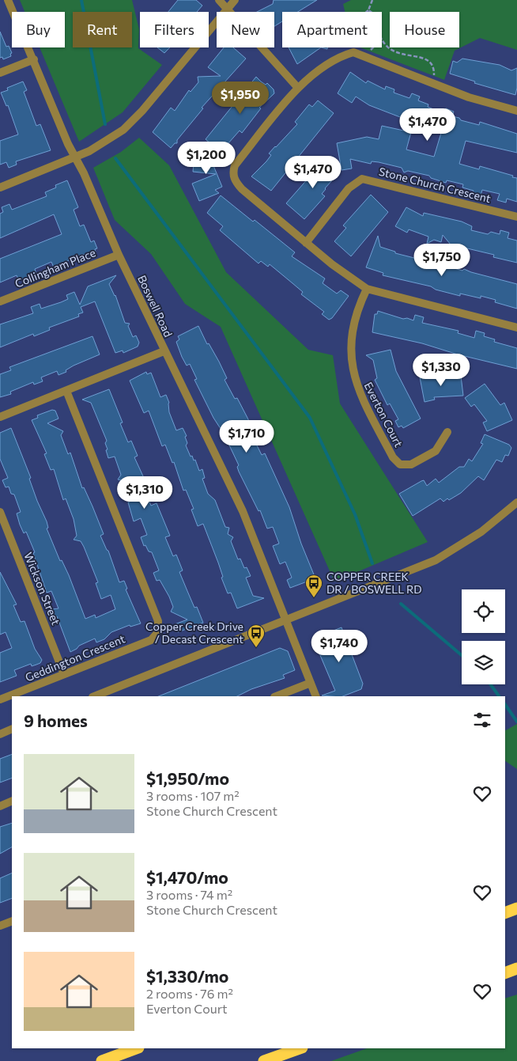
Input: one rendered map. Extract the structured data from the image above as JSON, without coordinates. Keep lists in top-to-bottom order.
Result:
{
  "streets": {
    "street": [
      "Stone Church Crescent",
      "Collingham Place",
      "Boswell Road",
      "Everton Court",
      "Wickson Street",
      "Geddington Crescent"
    ]
  },
  "crossings": [
    ["Collingham Place", "Boswell Road"],
    ["Wickson Street", "Geddington Crescent"]
  ],
  "places": {
    "bus stop": ["COPPER CREEK DR / BOSWELL RD", "Copper Creek Drive / Decast Crescent"]
  },
  "page": {
    "chip": [
      "Buy",
      "Rent",
      "Filters",
      "New",
      "Apartment",
      "House"
    ],
    "price": [
      "$1,950",
      "$1,470",
      "$1,200",
      "$1,470",
      "$1,750",
      "$1,330",
      "$1,710",
      "$1,310",
      "$1,740"
    ],
    "heading": "9 homes",
    "list": [
      {
        "name": "$1,950/mo",
        "note": "3 rooms · 107 m² · Stone Church Crescent"
      },
      {
        "name": "$1,470/mo",
        "note": "3 rooms · 74 m² · Stone Church Crescent"
      },
      {
        "name": "$1,330/mo",
        "note": "2 rooms · 76 m² · Everton Court"
      }
    ]
  }
}
